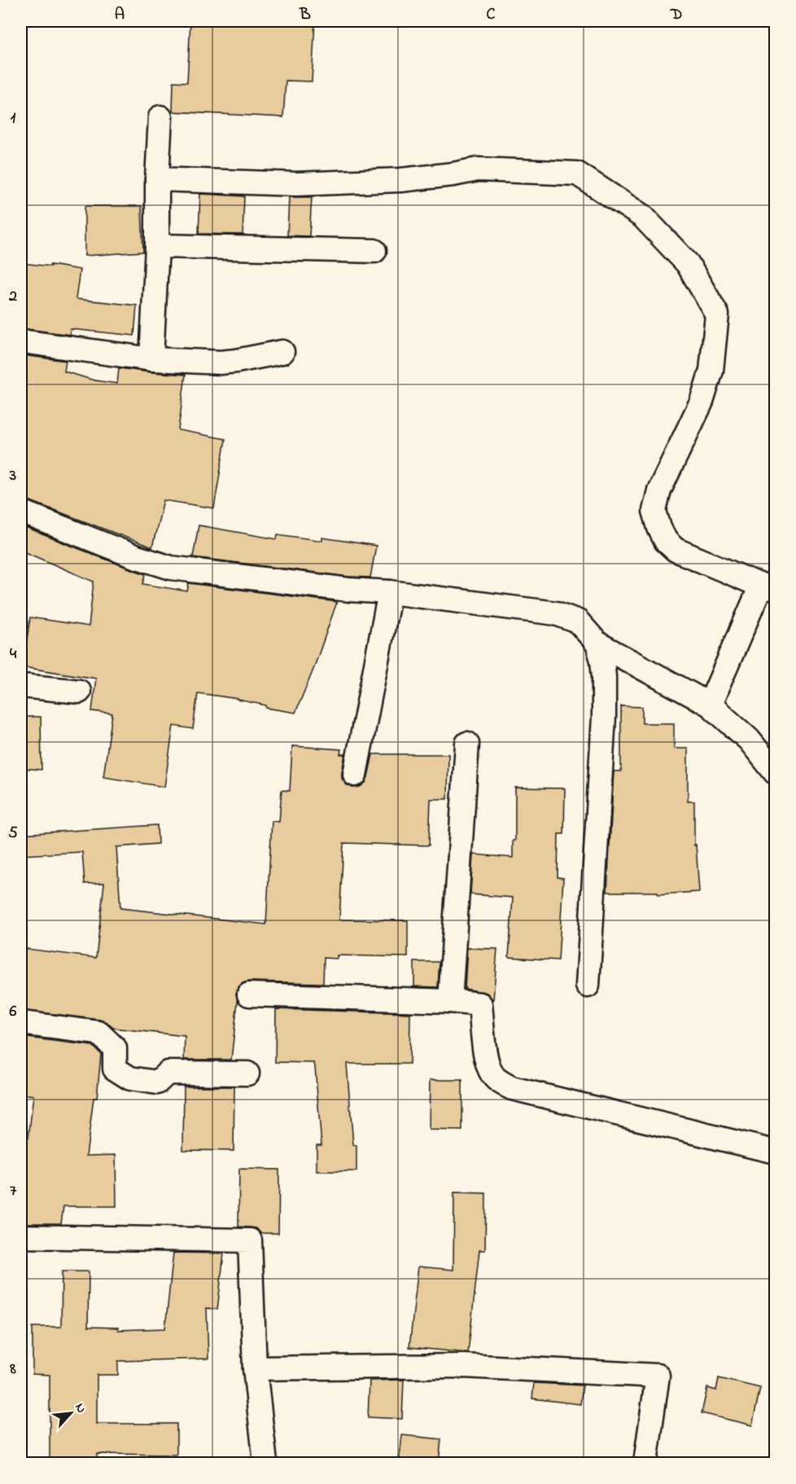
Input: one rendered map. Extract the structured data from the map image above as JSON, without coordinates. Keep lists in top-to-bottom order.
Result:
{
  "north": "top right",
  "grid": {
    "columns": [
      "A",
      "B",
      "C",
      "D"
    ],
    "rows": [
      "1",
      "2",
      "3",
      "4",
      "5",
      "6",
      "7",
      "8"
    ]
  }
}
